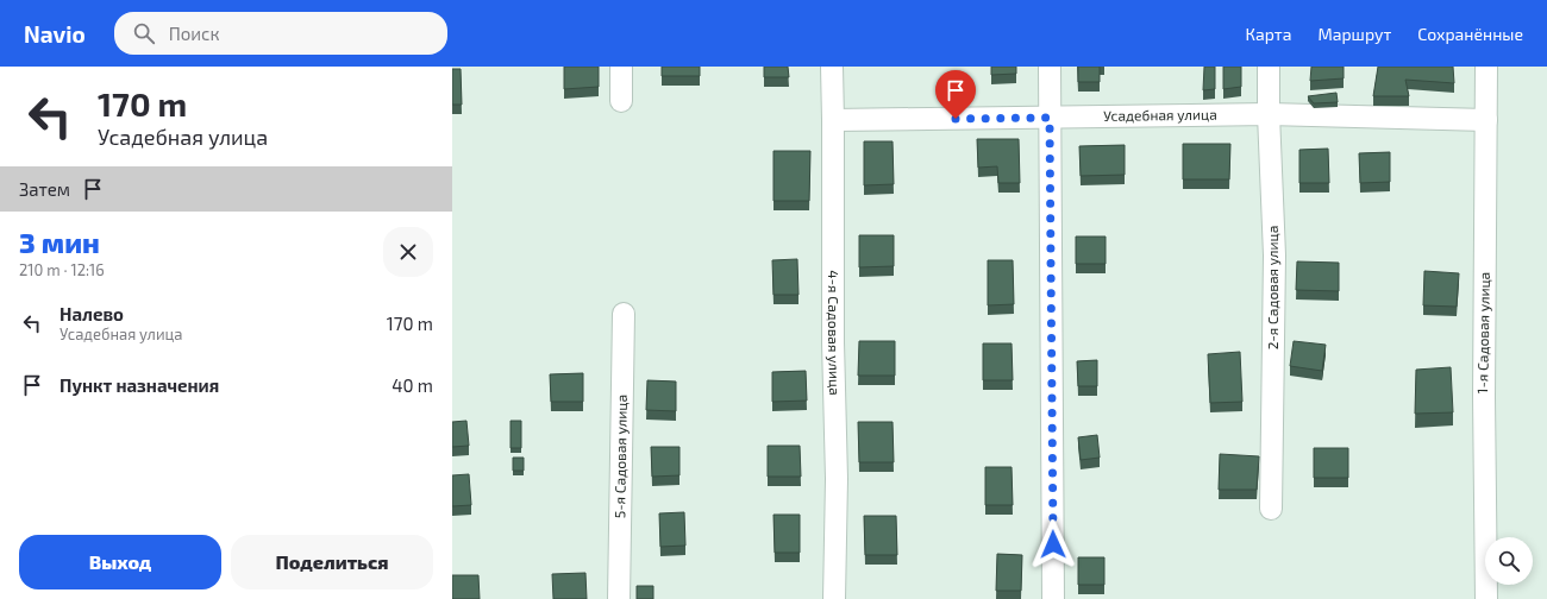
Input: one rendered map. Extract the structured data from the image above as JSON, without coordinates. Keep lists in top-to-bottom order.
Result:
{
  "streets": {
    "street": [
      "Усадебная улица",
      "2-я Садовая улица",
      "4-я Садовая улица",
      "1-я Садовая улица",
      "5-я Садовая улица"
    ]
  },
  "crossings": [
    ["Усадебная улица", "2-я Садовая улица"],
    ["Усадебная улица", "4-я Садовая улица"],
    ["Усадебная улица", "1-я Садовая улица"]
  ],
  "page": {
    "header": "Navio",
    "search": "Поиск",
    "nav": ["Карта", "Маршрут", "Сохранённые"],
    "turn": ["170 m", "Усадебная улица"],
    "then": "Затем",
    "heading": ["3 мин", "210 m · 12:16"],
    "list": [
      {
        "name": "Налево",
        "note": "Усадебная улица",
        "value": "170 m"
      },
      {
        "name": "Пункт назначения",
        "value": "40 m"
      }
    ],
    "buttons": ["Выход", "Поделиться"]
  }
}
